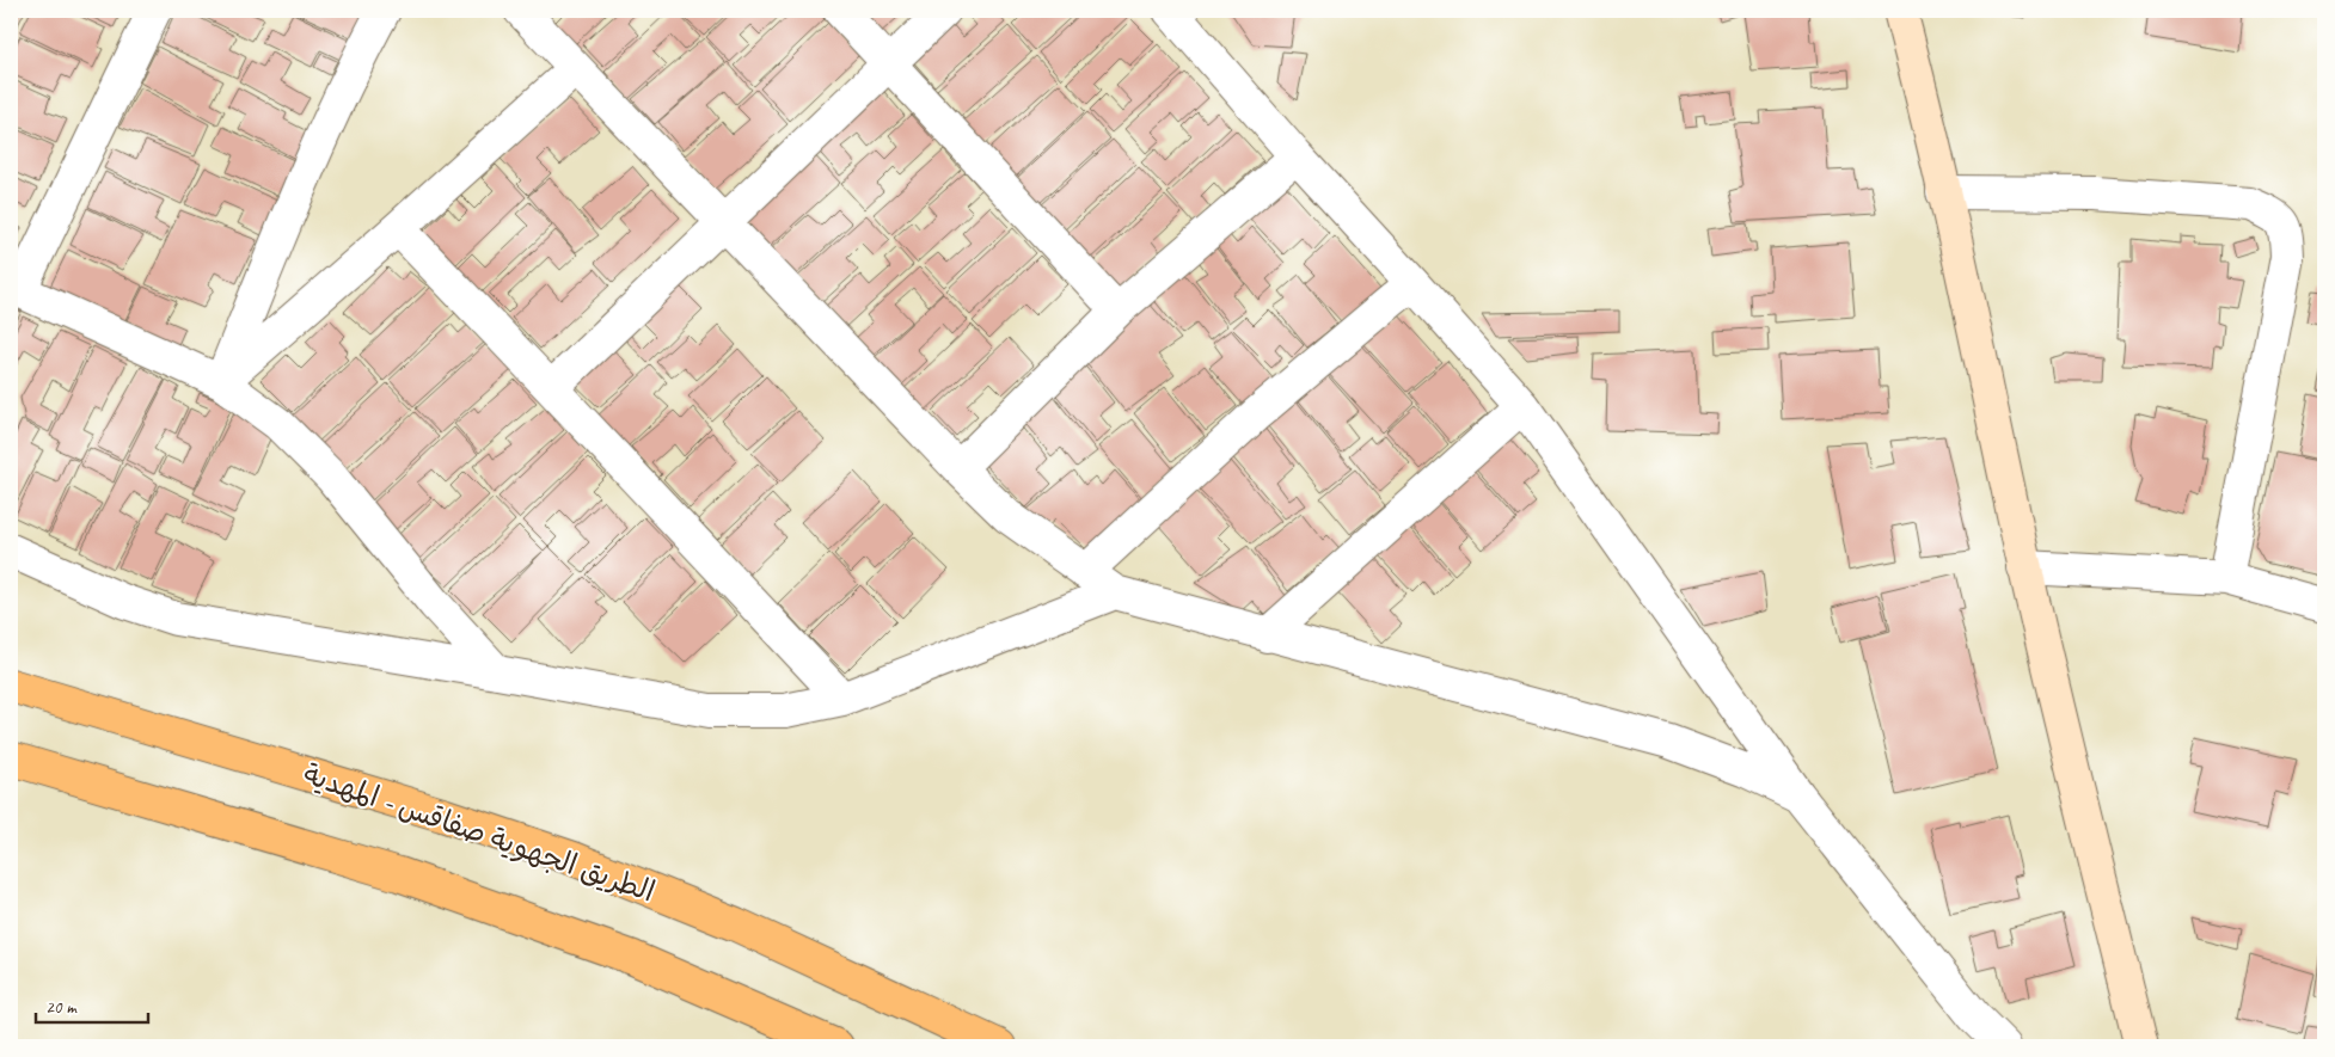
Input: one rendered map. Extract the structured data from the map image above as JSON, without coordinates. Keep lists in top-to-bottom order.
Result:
{
  "streets": {
    "main road": ["الطريق الجهوية صفاقس - المهدية"]
  },
  "scale_bar": "20 m"
}
